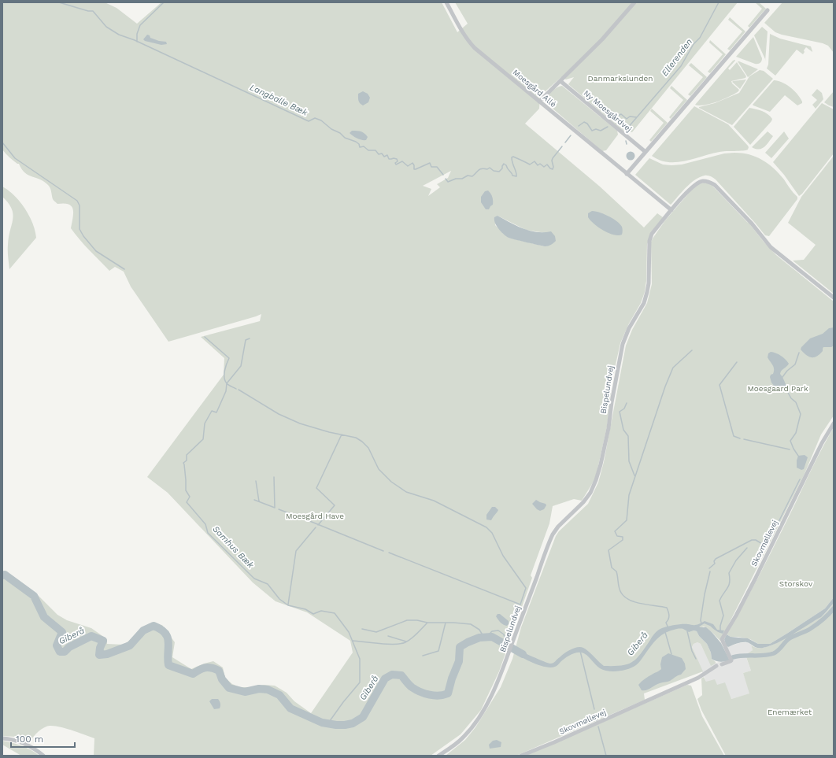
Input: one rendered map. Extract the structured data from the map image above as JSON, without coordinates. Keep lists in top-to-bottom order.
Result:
{
  "streets": {
    "street": [
      "Moesgård Allé",
      "Ny Moesgårdvej",
      "Bispelundvej",
      "Skovmøllevej"
    ]
  },
  "crossings": [
    ["Moesgård Allé", "Bispelundvej"]
  ],
  "water": [
    "Ellerenden",
    "Langballe Bæk",
    "Samhus Bæk",
    "Giberå"
  ],
  "parks": [
    "Danmarkslunden",
    "Moesgaard Park",
    "Moesgård Have",
    "Storskov",
    "Enemærket"
  ],
  "scale_bar": "100 m"
}
